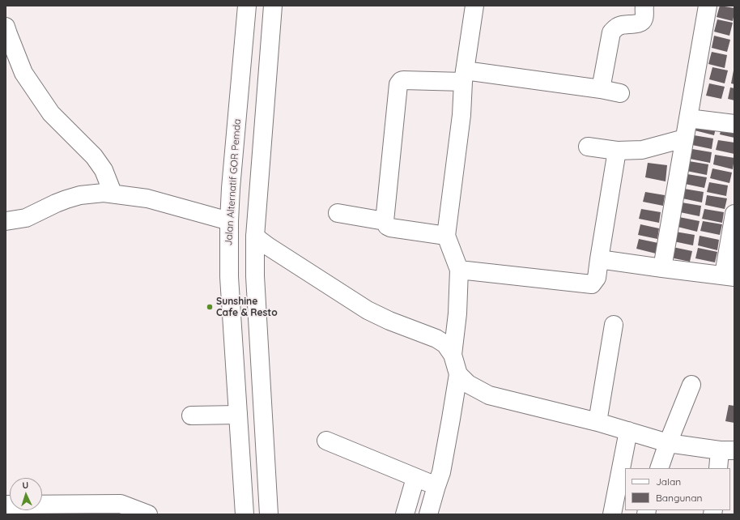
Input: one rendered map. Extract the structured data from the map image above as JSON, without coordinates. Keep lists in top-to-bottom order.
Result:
{
  "streets": {
    "street": ["Jalan Alternatif GOR Pemda"]
  },
  "places": ["Sunshine Cafe & Resto"],
  "legend": ["Jalan", "Bangunan"],
  "north": "top"
}
